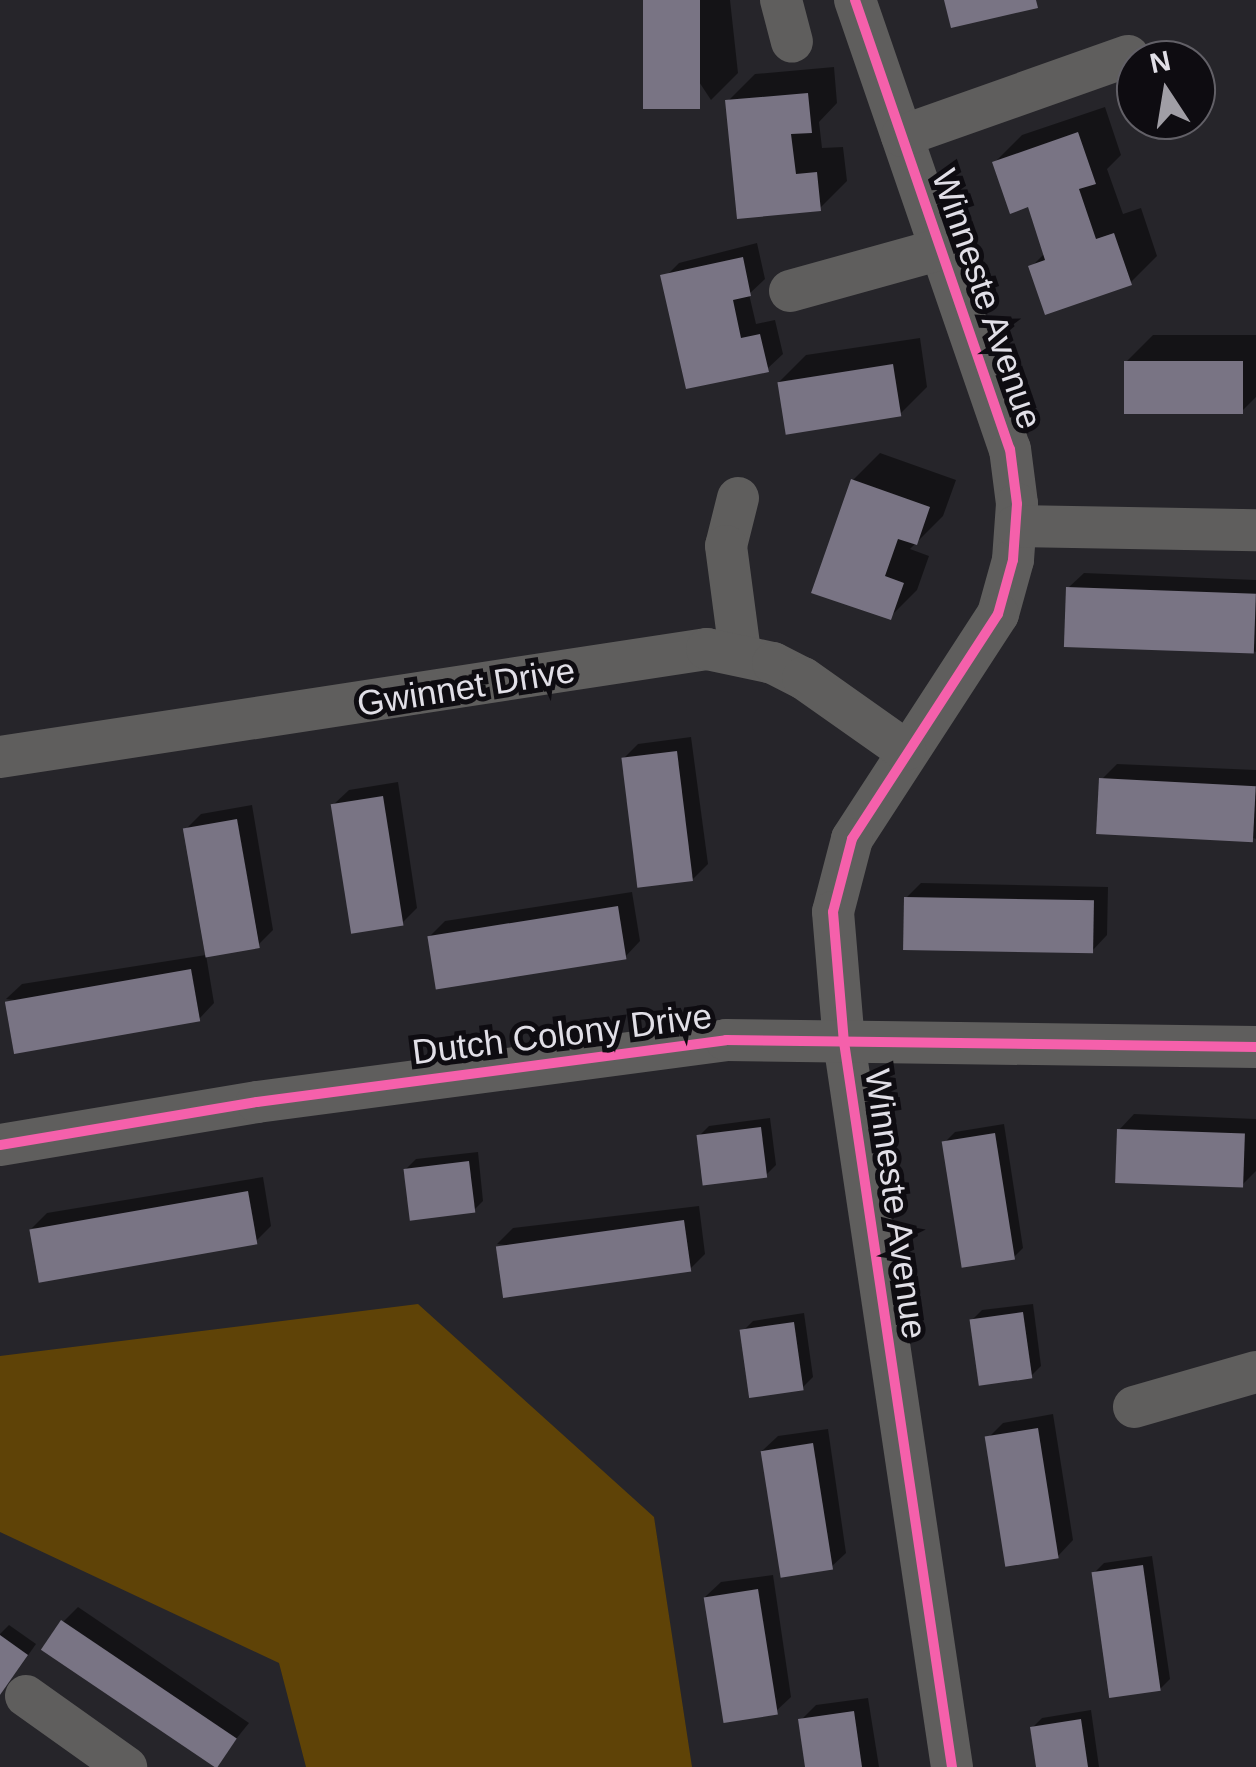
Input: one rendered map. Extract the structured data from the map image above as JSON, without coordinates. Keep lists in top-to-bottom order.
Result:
{
  "streets": {
    "street": ["Winneste Avenue", "Gwinnet Drive", "Dutch Colony Drive"]
  },
  "crossings": [
    ["Winneste Avenue", "Gwinnet Drive"],
    ["Winneste Avenue", "Dutch Colony Drive"]
  ],
  "north": "top"
}
